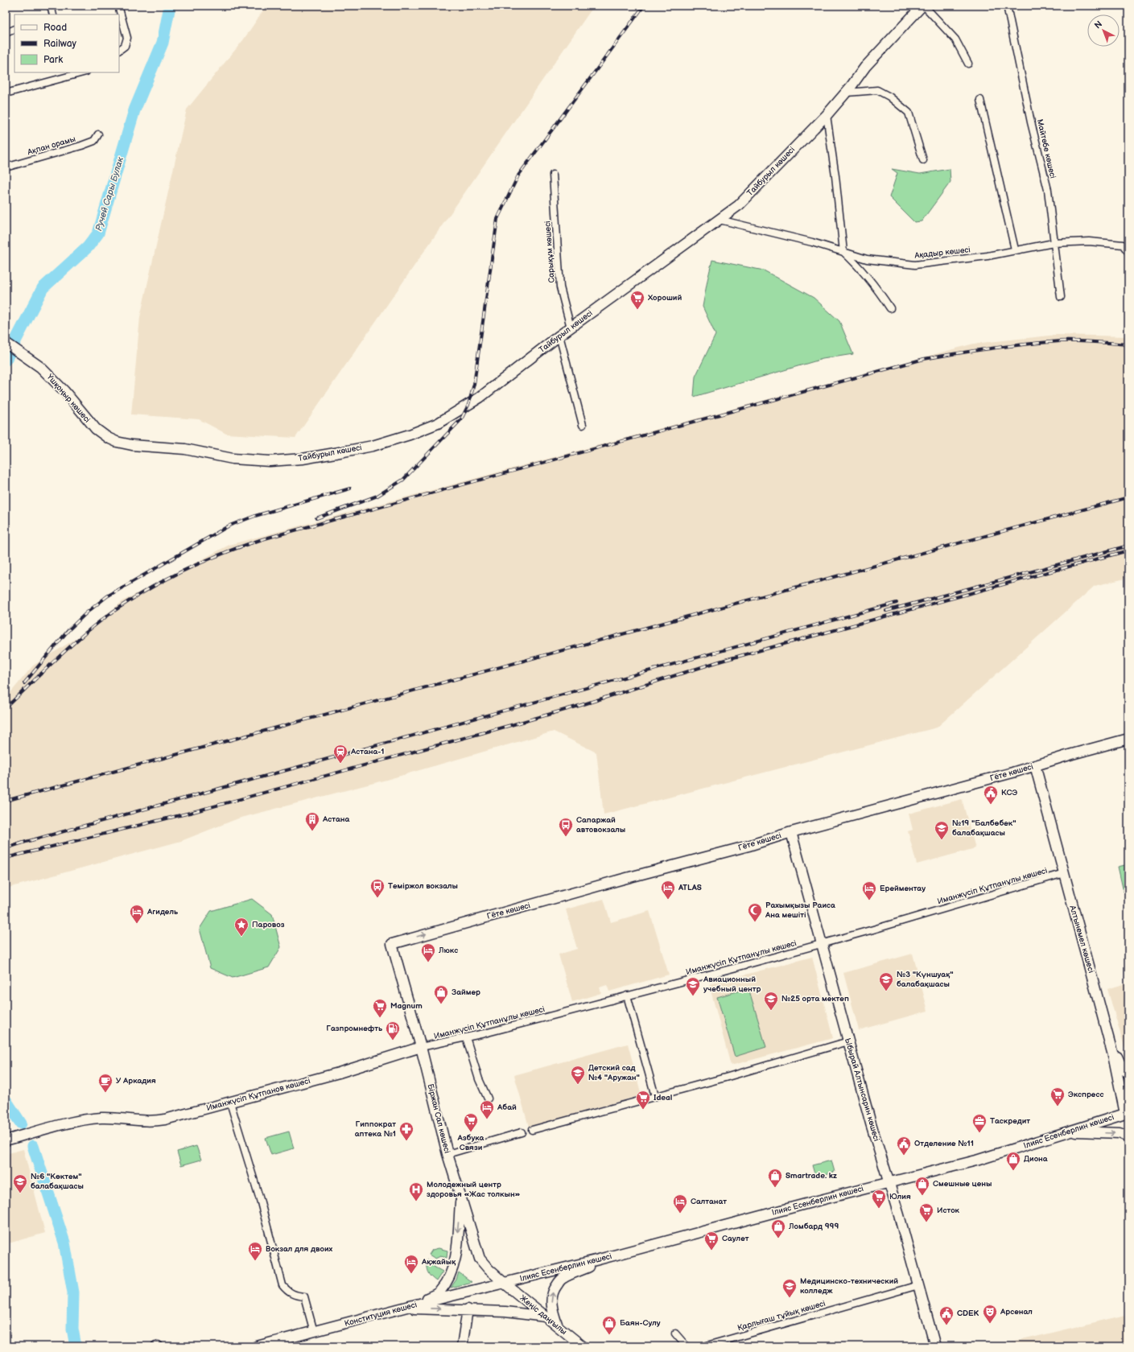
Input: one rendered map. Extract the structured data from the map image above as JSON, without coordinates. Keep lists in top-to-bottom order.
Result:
{
  "streets": {
    "main road": [
      "Тайбурыл көшесі",
      "Үшқоңыр көшесі",
      "Гёте көшесі",
      "Алтынемел көшесі",
      "Ыбырай Алтынсарин көшесі",
      "Иманжүсіп Құтпанов көшесі",
      "Біржан Сал көшесі",
      "Ілияс Есенберлин көшесі",
      "Конституция көшесі",
      "Жеңіс даңғылы"
    ],
    "street": [
      "Ақпан орамы",
      "Майтөбе көшесі",
      "Сарықұм көшесі",
      "Ақадыр көшесі",
      "Иманжүсіп Құтпанұлы көшесі",
      "Қарлығаш тұйық көшесі"
    ]
  },
  "crossings": [
    ["Майтөбе көшесі", "Ақадыр көшесі"],
    ["Тайбурыл көшесі", "Сарықұм көшесі"],
    ["Тайбурыл көшесі", "Ақадыр көшесі"],
    ["Тайбурыл көшесі", "Үшқоңыр көшесі"],
    ["Гёте көшесі", "Алтынемел көшесі"],
    ["Гёте көшесі", "Ыбырай Алтынсарин көшесі"],
    ["Гёте көшесі", "Біржан Сал көшесі"],
    ["Иманжүсіп Құтпанұлы көшесі", "Алтынемел көшесі"],
    ["Иманжүсіп Құтпанұлы көшесі", "Ыбырай Алтынсарин көшесі"],
    ["Иманжүсіп Құтпанұлы көшесі", "Иманжүсіп Құтпанов көшесі"],
    ["Иманжүсіп Құтпанұлы көшесі", "Біржан Сал көшесі"],
    ["Алтынемел көшесі", "Ілияс Есенберлин көшесі"],
    ["Ыбырай Алтынсарин көшесі", "Ілияс Есенберлин көшесі"],
    ["Ыбырай Алтынсарин көшесі", "Қарлығаш тұйық көшесі"],
    ["Иманжүсіп Құтпанов көшесі", "Біржан Сал көшесі"],
    ["Біржан Сал көшесі", "Ілияс Есенберлин көшесі"],
    ["Біржан Сал көшесі", "Конституция көшесі"],
    ["Біржан Сал көшесі", "Жеңіс даңғылы"],
    ["Ілияс Есенберлин көшесі", "Конституция көшесі"],
    ["Ілияс Есенберлин көшесі", "Жеңіс даңғылы"],
    ["Конституция көшесі", "Жеңіс даңғылы"]
  ],
  "one_way": ["Гёте көшесі"],
  "water": ["Ручей Сары Булак"],
  "places": {
    "supermarket": [
      "Хороший",
      "Magnum",
      "Экспресс",
      "Ideal",
      "Азбука Связи",
      "Юлия",
      "Исток",
      "Саулет"
    ],
    "station": ["Астана-1"],
    "public building": ["КСЭ", "Отделение №11", "CDEK"],
    "building": ["Астана"],
    "bus stop": ["Сапаржай автовокзалы", "Теміржол вокзалы"],
    "school or university": [
      "№19 \"Балбөбек\" балабақшасы",
      "№3 \"Күншуақ\" балабақшасы",
      "Авиационный учебный центр",
      "№25 орта мектеп",
      "Детский сад №4 \"Аружан\"",
      "№6 \"Көктем\" балабақшасы",
      "Медицинско-технический колледж"
    ],
    "hotel": [
      "ATLAS",
      "Ерейментау",
      "Агидель",
      "Люкс",
      "Абай",
      "Салтанат",
      "Вокзал для двоих",
      "Ақжайық"
    ],
    "mosque": ["Рахымқызы Раиса Ана мешіті"],
    "place": ["Паровоз"],
    "shop": [
      "Займер",
      "Диона",
      "Smartrade. kz",
      "Смешные цены",
      "Ломбард 999",
      "Баян-Сулу"
    ],
    "fuel station": ["Газпромнефть"],
    "cafe": ["У Аркадия"],
    "office": ["Таскредит"],
    "pharmacy": ["Гиппократ аптека №1"],
    "hospital": ["Молодежный центр здоровья «Жас толкын»"],
    "theatre": ["Арсенал"]
  },
  "legend": ["Road", "Railway", "Park"],
  "north": "top left"
}
